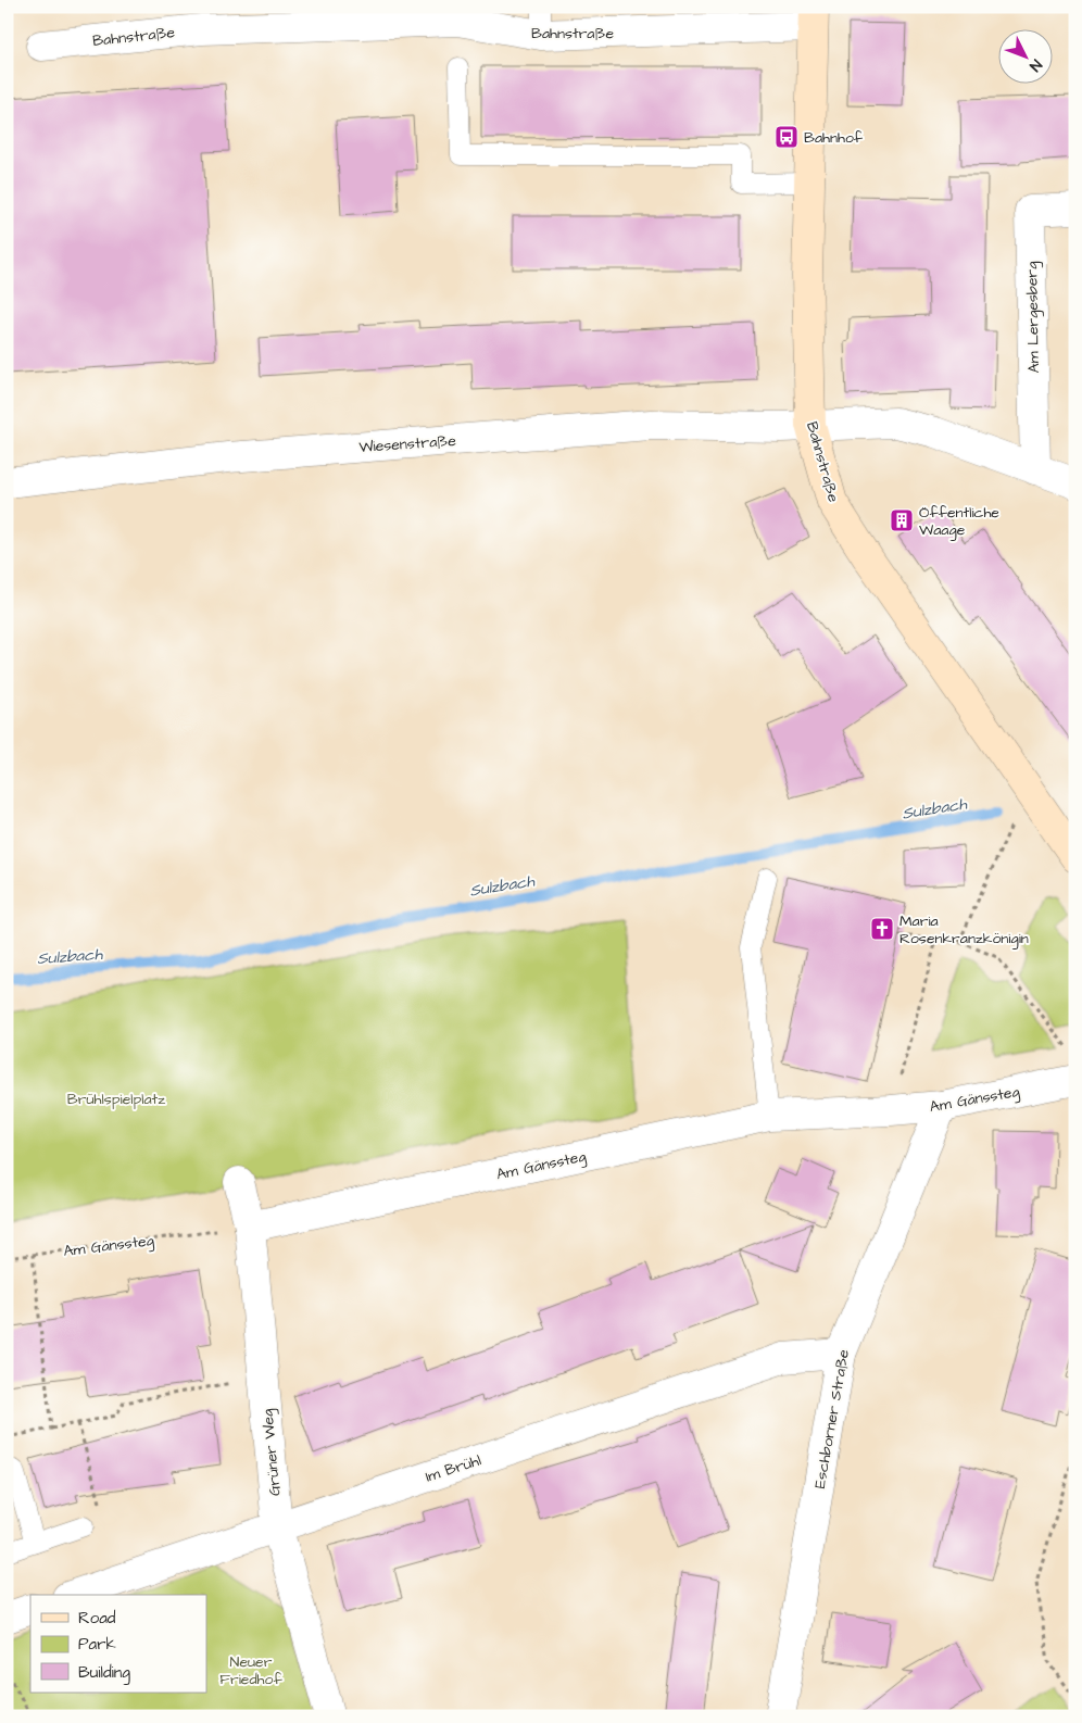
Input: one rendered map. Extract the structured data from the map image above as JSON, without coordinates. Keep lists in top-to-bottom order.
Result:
{
  "streets": {
    "street": [
      "Bahnstraße",
      "Am Lergesberg",
      "Wiesenstraße",
      "Am Gänssteg",
      "Eschborner Straße",
      "Grüner Weg",
      "Im Brühl"
    ]
  },
  "crossings": [
    ["Bahnstraße", "Wiesenstraße"],
    ["Am Gänssteg", "Eschborner Straße"],
    ["Am Gänssteg", "Grüner Weg"],
    ["Eschborner Straße", "Im Brühl"],
    ["Grüner Weg", "Im Brühl"]
  ],
  "water": ["Sulzbach"],
  "parks": ["Brühlspielplatz", "Neuer Friedhof"],
  "places": {
    "bus stop": ["Bahnhof"],
    "building": ["Öffentliche Waage"],
    "church": ["Maria Rosenkranzkönigin"]
  },
  "legend": ["Road", "Park", "Building"],
  "north": "bottom right"
}
